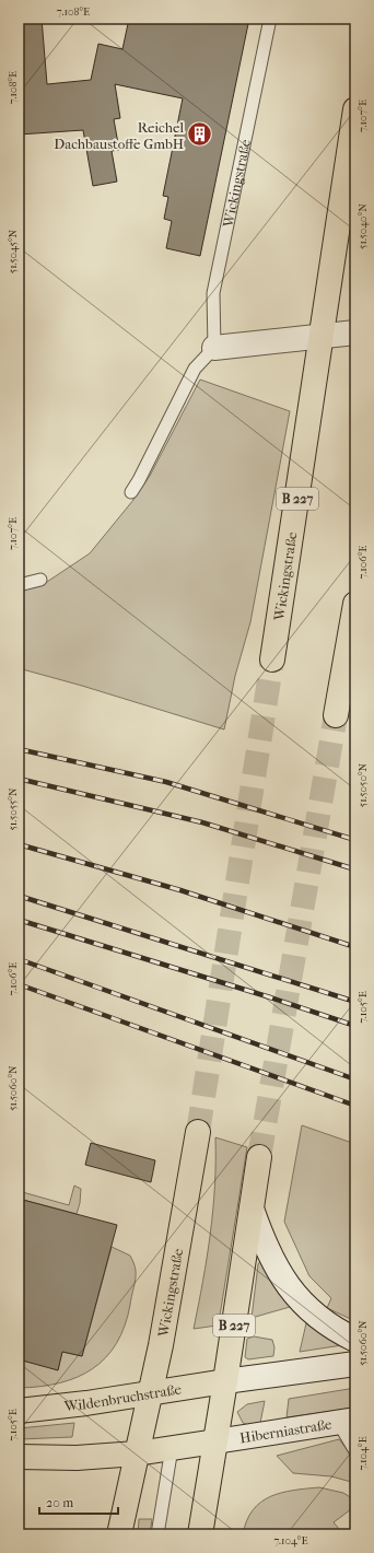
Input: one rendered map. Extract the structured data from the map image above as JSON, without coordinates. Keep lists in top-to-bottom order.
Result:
{
  "streets": {
    "main road": [
      "Wickingstraße",
      "B 227",
      "Wildenbruchstraße",
      "Hiberniastraße"
    ]
  },
  "crossings": [
    ["Wickingstraße", "Wildenbruchstraße"],
    ["B 227", "Wildenbruchstraße"],
    ["B 227", "Hiberniastraße"]
  ],
  "places": {
    "building": ["Reichel Dachbaustoffe GmbH"]
  },
  "scale_bar": "20 m",
  "coordinates": [
    "7.108°E",
    "7.107°E",
    "51.5040°N",
    "51.5045°N",
    "7.106°E",
    "51.5050°N",
    "51.5055°N",
    "7.105°E",
    "51.5060°N",
    "7.104°E"
  ]
}
